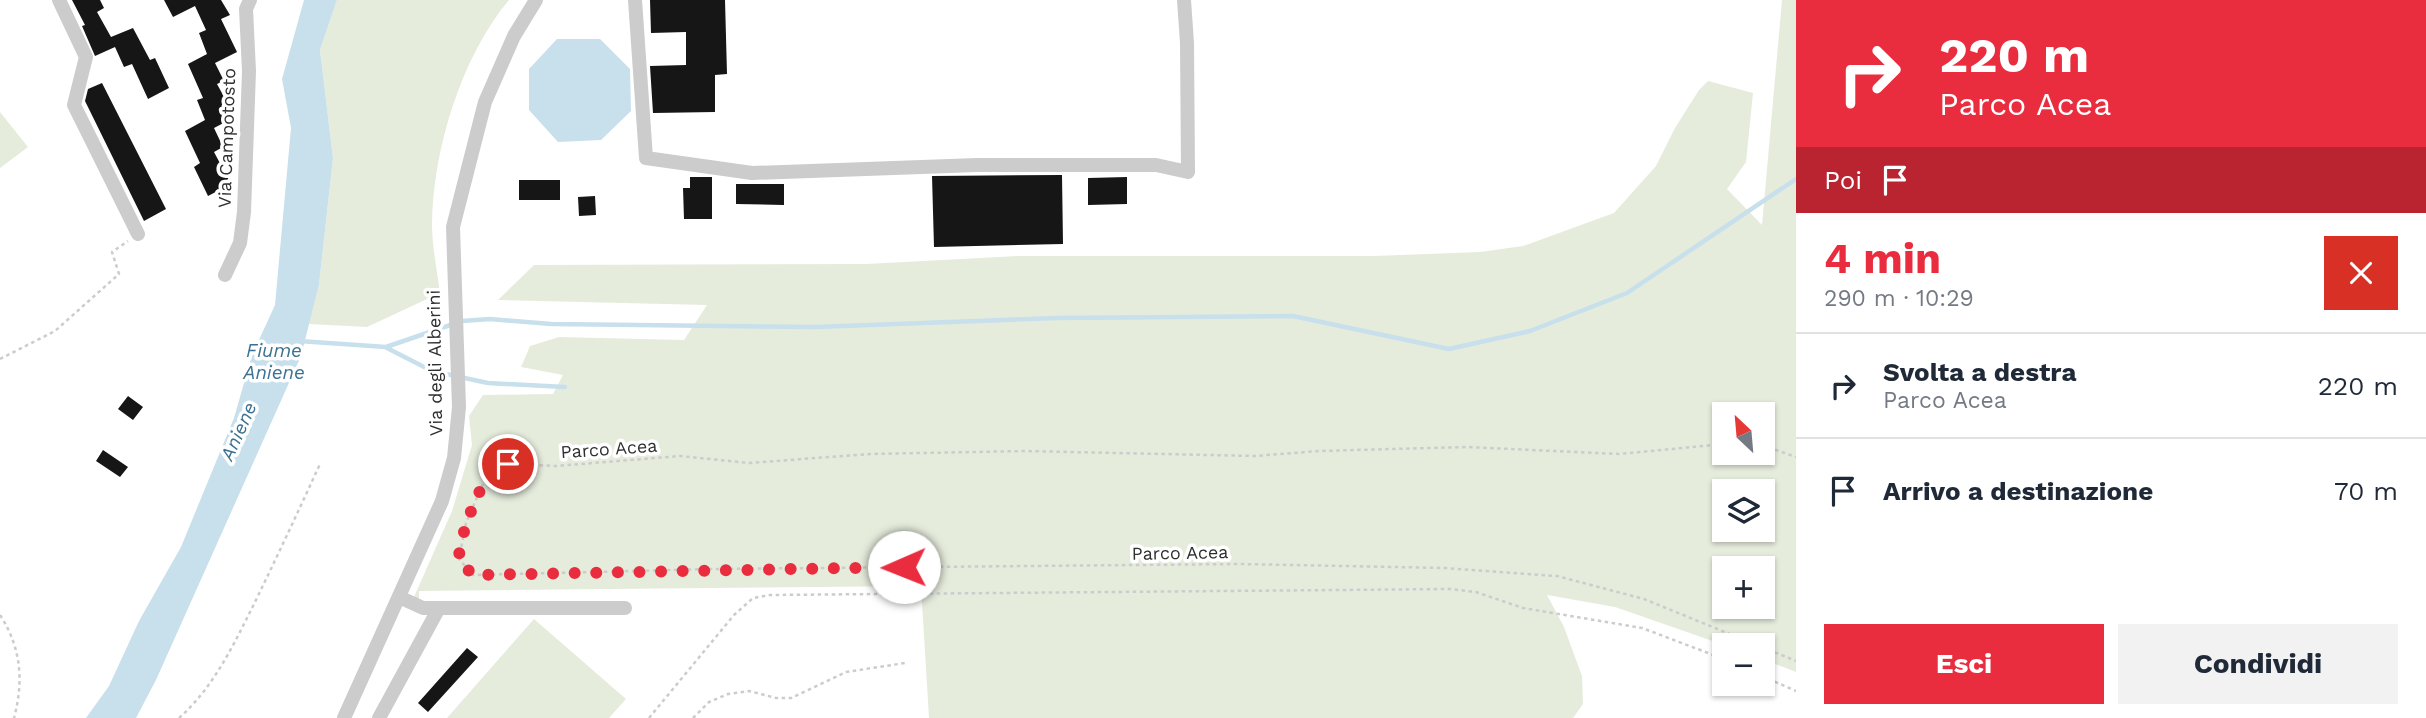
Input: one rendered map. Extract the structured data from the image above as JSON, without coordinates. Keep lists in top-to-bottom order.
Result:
{
  "streets": {
    "street": ["Via Campotosto", "Via degli Alberini"],
    "path": ["Parco Acea"]
  },
  "water": ["Fiume Aniene", "Aniene"],
  "north": "top left",
  "page": {
    "turn": ["220 m", "Parco Acea"],
    "then": "Poi",
    "heading": ["4 min", "290 m · 10:29"],
    "list": [
      {
        "name": "Svolta a destra",
        "note": "Parco Acea",
        "value": "220 m"
      },
      {
        "name": "Arrivo a destinazione",
        "value": "70 m"
      }
    ],
    "map_buttons": ["+", "−"],
    "buttons": ["Esci", "Condividi"]
  }
}
